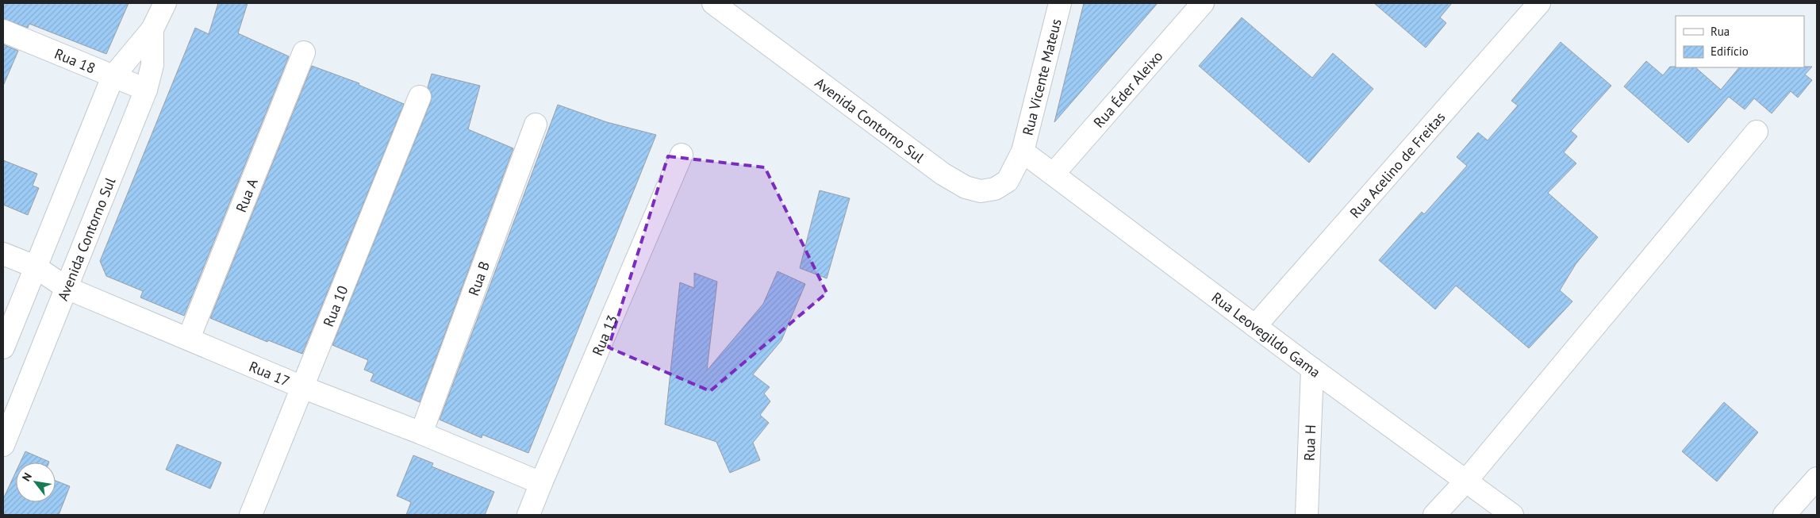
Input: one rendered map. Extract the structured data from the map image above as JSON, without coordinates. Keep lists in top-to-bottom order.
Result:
{
  "streets": {
    "street": [
      "Rua 18",
      "Rua Vicente Mateus",
      "Rua Éder Aleixo",
      "Avenida Contorno Sul",
      "Rua Acelino de Freitas",
      "Rua A",
      "Rua B",
      "Rua 10",
      "Rua Leovegildo Gama",
      "Rua 13",
      "Rua 17",
      "Rua H"
    ]
  },
  "crossings": [
    ["Rua 18", "Avenida Contorno Sul"],
    ["Rua Vicente Mateus", "Avenida Contorno Sul"],
    ["Rua Vicente Mateus", "Rua Leovegildo Gama"],
    ["Rua Éder Aleixo", "Rua Leovegildo Gama"],
    ["Avenida Contorno Sul", "Rua Leovegildo Gama"],
    ["Avenida Contorno Sul", "Rua 17"],
    ["Rua Acelino de Freitas", "Rua Leovegildo Gama"],
    ["Rua A", "Rua 17"],
    ["Rua B", "Rua 17"],
    ["Rua 10", "Rua 17"],
    ["Rua Leovegildo Gama", "Rua H"],
    ["Rua 13", "Rua 17"]
  ],
  "legend": ["Rua", "Edifício"],
  "north": "top left"
}
